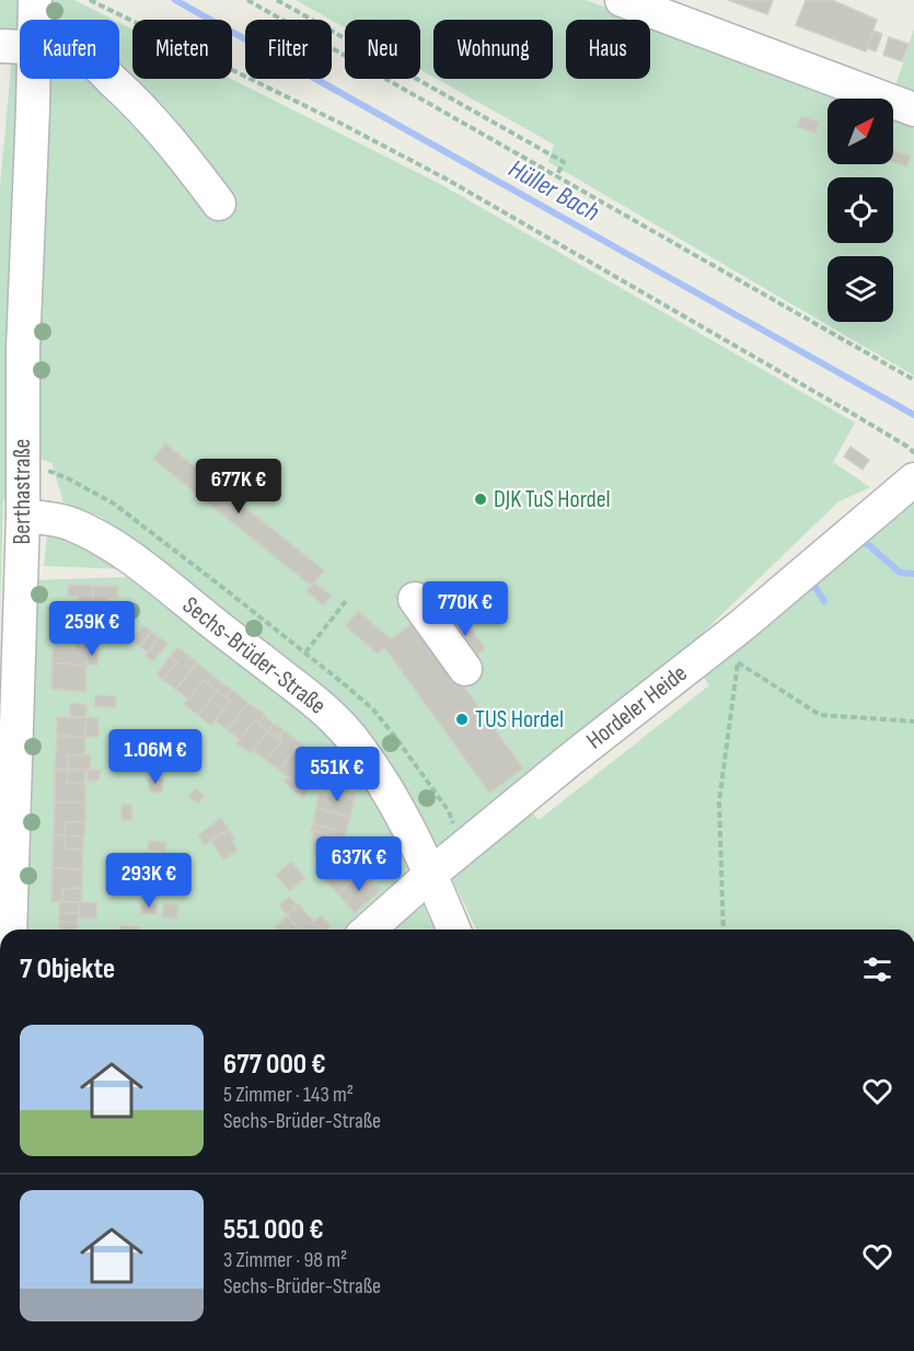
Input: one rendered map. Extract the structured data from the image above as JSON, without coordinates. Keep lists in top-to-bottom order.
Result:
{
  "streets": {
    "street": ["Berthastraße", "Sechs-Brüder-Straße", "Hordeler Heide"]
  },
  "crossings": [
    ["Berthastraße", "Sechs-Brüder-Straße"],
    ["Sechs-Brüder-Straße", "Hordeler Heide"]
  ],
  "water": ["Hüller Bach"],
  "places": ["DJK TuS Hordel", "TUS Hordel"],
  "north": "top right",
  "page": {
    "chip": [
      "Kaufen",
      "Mieten",
      "Filter",
      "Neu",
      "Wohnung",
      "Haus"
    ],
    "price": [
      "677K €",
      "770K €",
      "259K €",
      "1.06M €",
      "551K €",
      "637K €",
      "293K €"
    ],
    "heading": "7 Objekte",
    "list": [
      {
        "name": "677 000 €",
        "note": "5 Zimmer · 143 m² · Sechs-Brüder-Straße"
      },
      {
        "name": "551 000 €",
        "note": "3 Zimmer · 98 m² · Sechs-Brüder-Straße"
      }
    ]
  }
}
